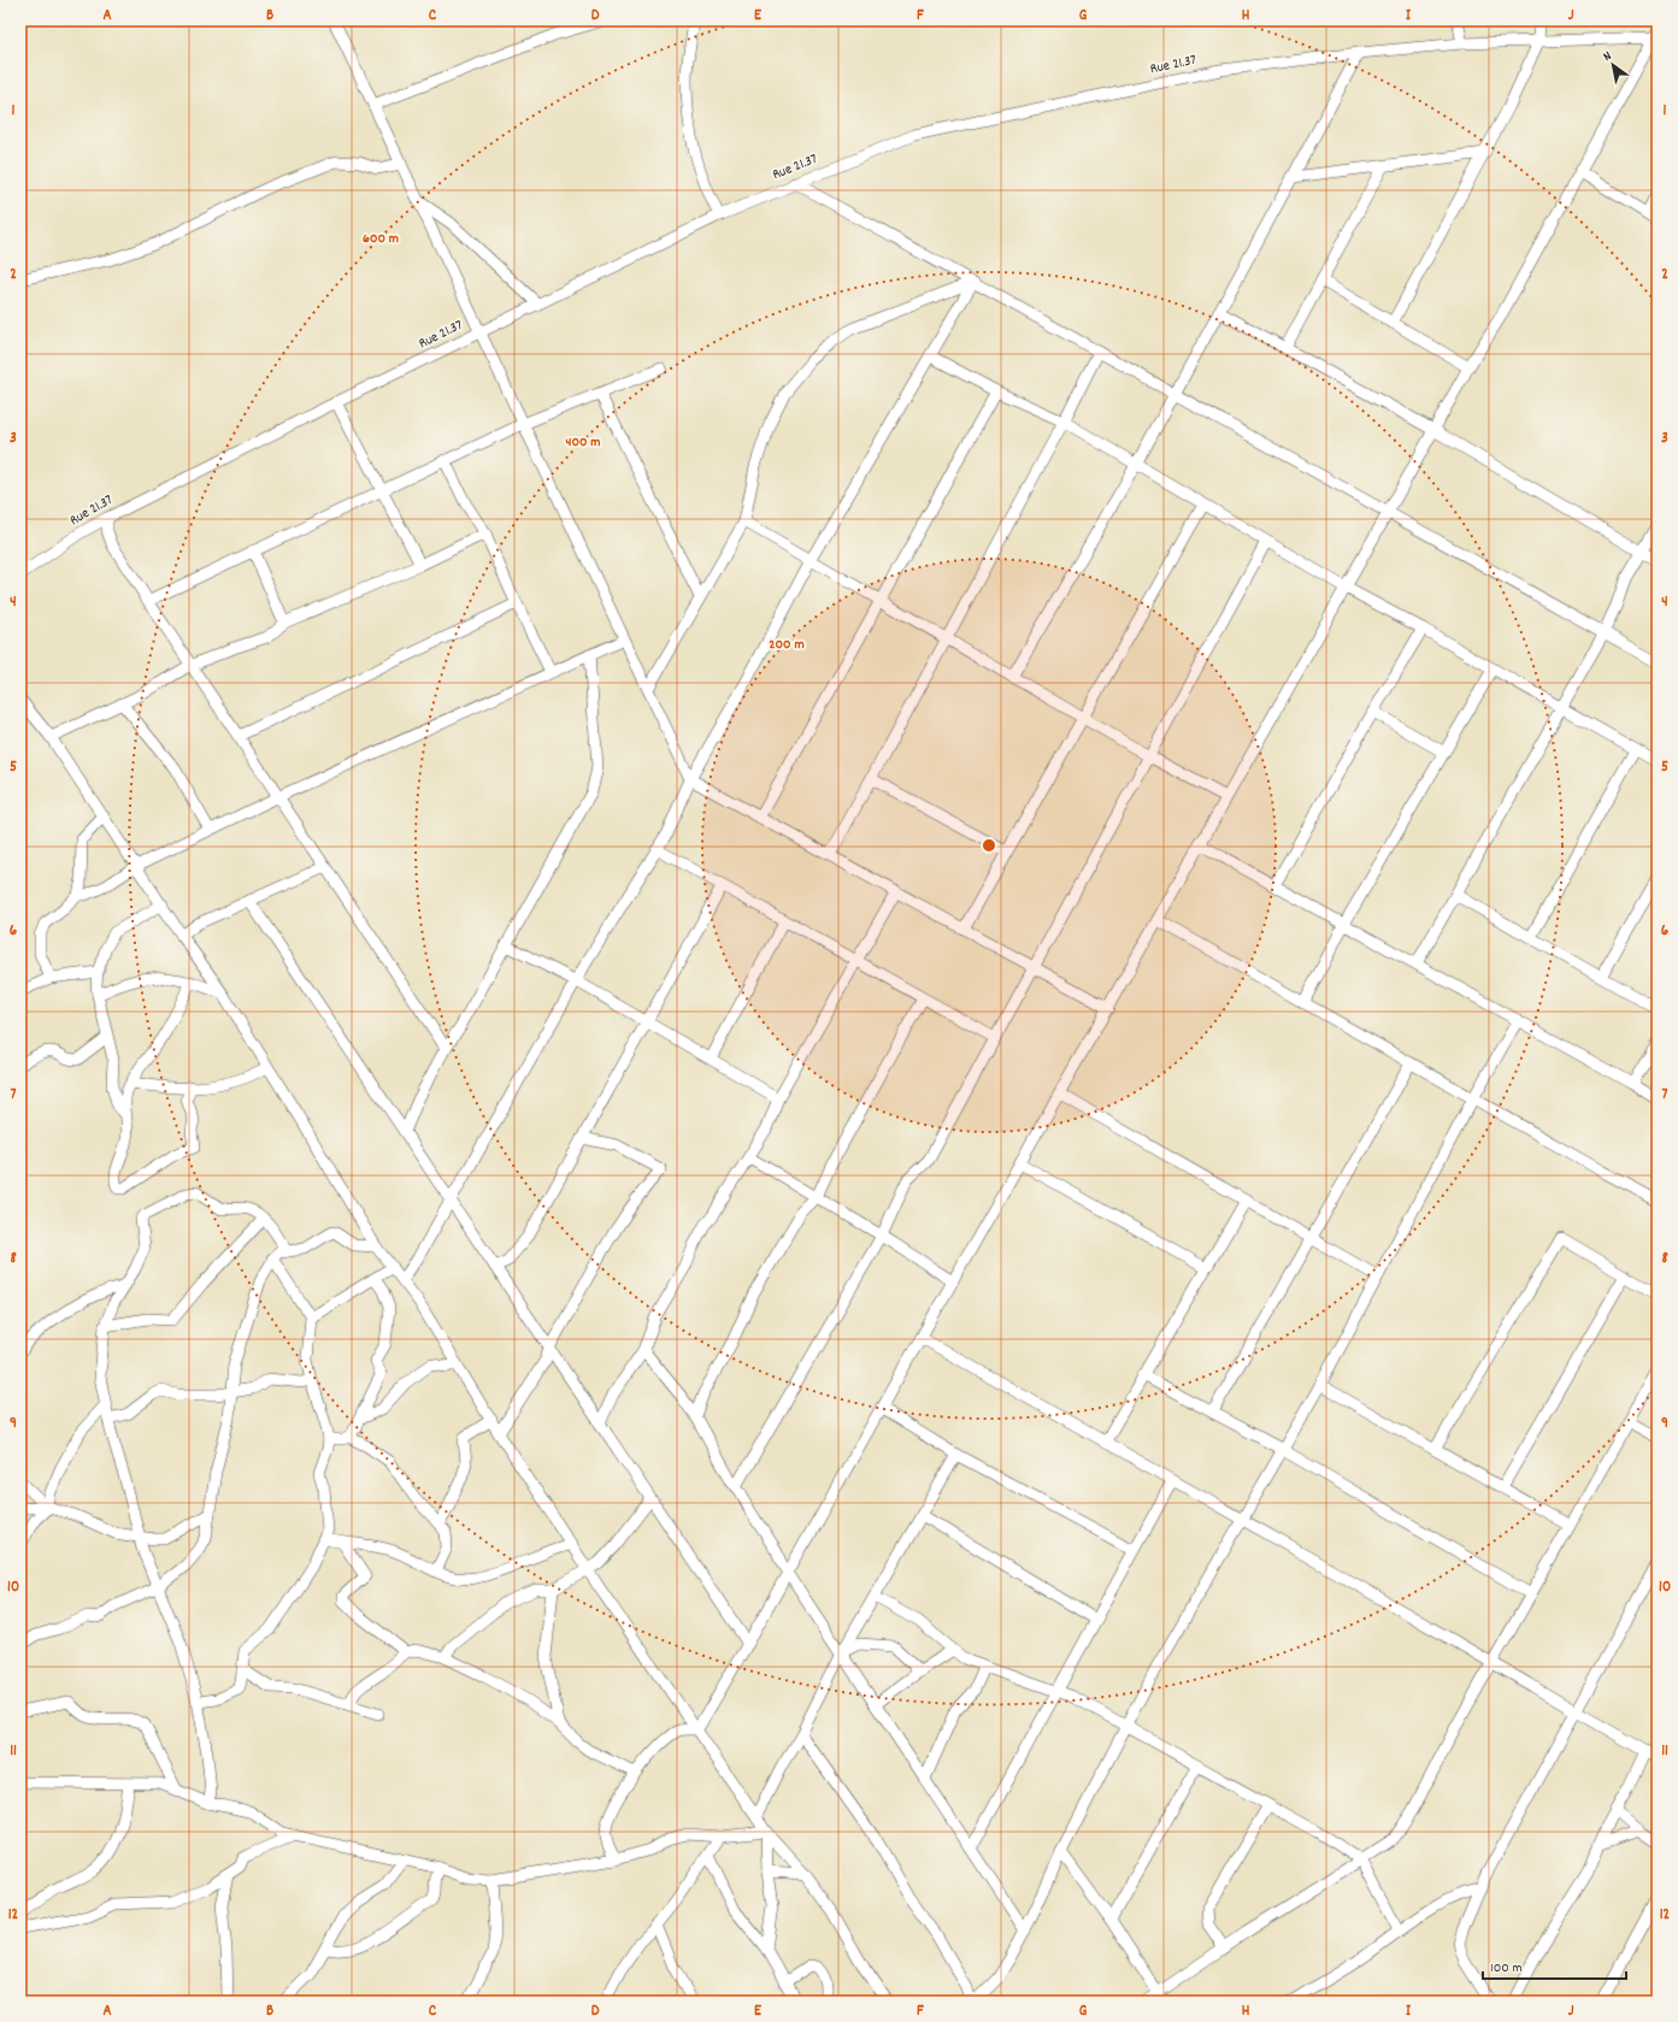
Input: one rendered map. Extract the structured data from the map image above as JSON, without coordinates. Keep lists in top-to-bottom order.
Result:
{
  "streets": {
    "street": ["Rue 21.37"]
  },
  "scale_bar": "100 m",
  "north": "top left",
  "grid": {
    "columns": [
      "A",
      "B",
      "C",
      "D",
      "E",
      "F",
      "G",
      "H",
      "I",
      "J"
    ],
    "rows": [
      "1",
      "2",
      "3",
      "4",
      "5",
      "6",
      "7",
      "8",
      "9",
      "10",
      "11",
      "12"
    ]
  },
  "rings": ["600 m", "400 m", "200 m"]
}
